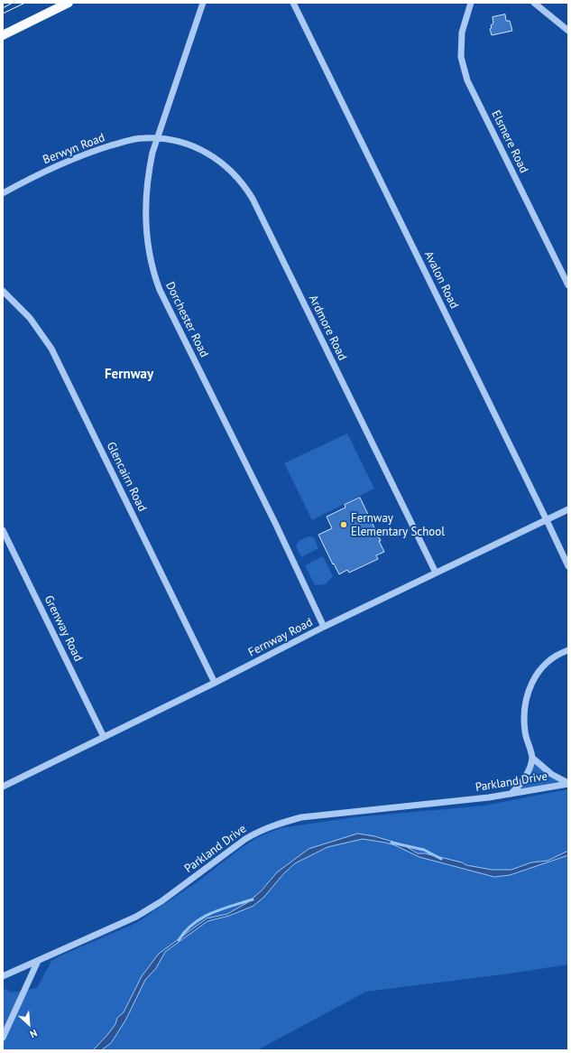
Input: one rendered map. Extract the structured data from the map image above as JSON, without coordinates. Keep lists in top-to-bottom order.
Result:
{
  "streets": {
    "street": [
      "Elsmere Road",
      "Berwyn Road",
      "Avalon Road",
      "Dorchester Road",
      "Ardmore Road",
      "Glencairn Road",
      "Grenway Road",
      "Fernway Road",
      "Parkland Drive"
    ]
  },
  "crossings": [
    ["Berwyn Road", "Dorchester Road"],
    ["Berwyn Road", "Ardmore Road"],
    ["Avalon Road", "Fernway Road"],
    ["Dorchester Road", "Ardmore Road"],
    ["Dorchester Road", "Fernway Road"],
    ["Ardmore Road", "Fernway Road"],
    ["Glencairn Road", "Fernway Road"],
    ["Grenway Road", "Fernway Road"]
  ],
  "districts": ["Fernway"],
  "places": ["Fernway Elementary School"],
  "north": "bottom right"
}
